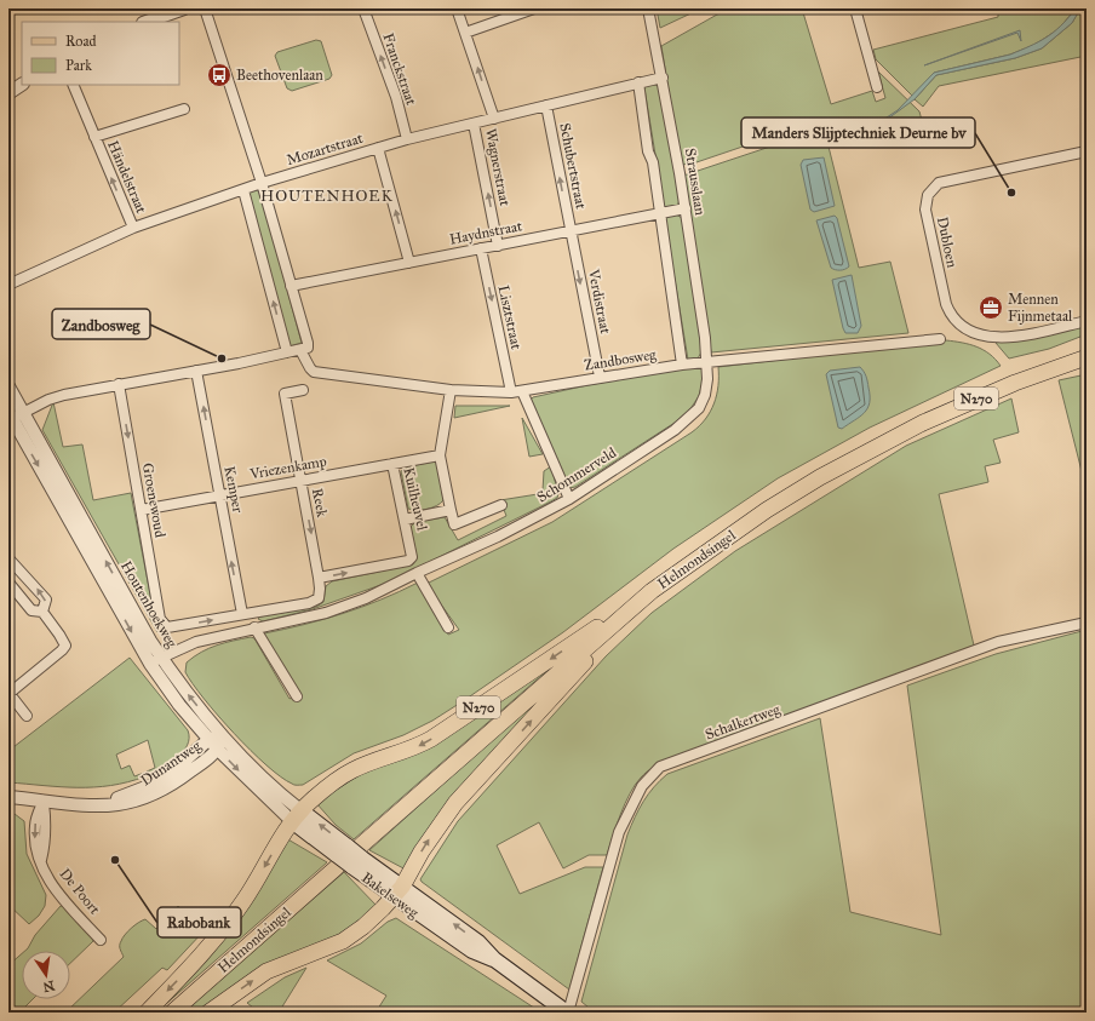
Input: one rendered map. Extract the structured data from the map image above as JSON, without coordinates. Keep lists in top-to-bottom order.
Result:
{
  "streets": {
    "main road": ["N270", "Helmondsingel", "Bakelseweg"],
    "street": [
      "Franckstraat",
      "Mozartstraat",
      "Schubertstraat",
      "Wagnerstraat",
      "Händelstraat",
      "Strausslaan",
      "Haydnstraat",
      "Dubloen",
      "Verdistraat",
      "Lisztstraat",
      "Zandbosweg",
      "Vriezenkamp",
      "Schommerveld",
      "Kemper",
      "Kuilheuvel",
      "Groenewoud",
      "Reek",
      "Houtenhoekweg",
      "Schalkertweg",
      "Dunantweg",
      "De Poort"
    ]
  },
  "crossings": [
    ["Franckstraat", "Mozartstraat"],
    ["Mozartstraat", "Schubertstraat"],
    ["Mozartstraat", "Wagnerstraat"],
    ["Mozartstraat", "Händelstraat"],
    ["Mozartstraat", "Strausslaan"],
    ["Schubertstraat", "Haydnstraat"],
    ["Schubertstraat", "Verdistraat"],
    ["Wagnerstraat", "Haydnstraat"],
    ["Strausslaan", "Haydnstraat"],
    ["Strausslaan", "Zandbosweg"],
    ["Strausslaan", "Schommerveld"],
    ["Haydnstraat", "Verdistraat"],
    ["Haydnstraat", "Lisztstraat"],
    ["Verdistraat", "Zandbosweg"],
    ["Lisztstraat", "Zandbosweg"],
    ["Zandbosweg", "Schommerveld"],
    ["N270", "Helmondsingel"],
    ["N270", "Houtenhoekweg"],
    ["N270", "Bakelseweg"],
    ["Vriezenkamp", "Kemper"],
    ["Vriezenkamp", "Kuilheuvel"],
    ["Vriezenkamp", "Groenewoud"],
    ["Vriezenkamp", "Reek"],
    ["Schommerveld", "Houtenhoekweg"],
    ["Kemper", "Groenewoud"],
    ["Kuilheuvel", "Reek"],
    ["Helmondsingel", "Bakelseweg"],
    ["Houtenhoekweg", "Dunantweg"],
    ["Houtenhoekweg", "Bakelseweg"],
    ["Schalkertweg", "Bakelseweg"],
    ["Dunantweg", "De Poort"]
  ],
  "one_way": [
    "Schubertstraat",
    "Wagnerstraat",
    "Händelstraat",
    "Lisztstraat",
    "Kemper",
    "Groenewoud",
    "Reek"
  ],
  "districts": ["HOUTENHOEK"],
  "places": {
    "bus stop": ["Beethovenlaan"],
    "other": ["Manders Slijptechniek Deurne bv", "Zandbosweg", "Rabobank"],
    "office": ["Mennen Fijnmetaal"]
  },
  "legend": ["Road", "Park"],
  "north": "bottom"
}
